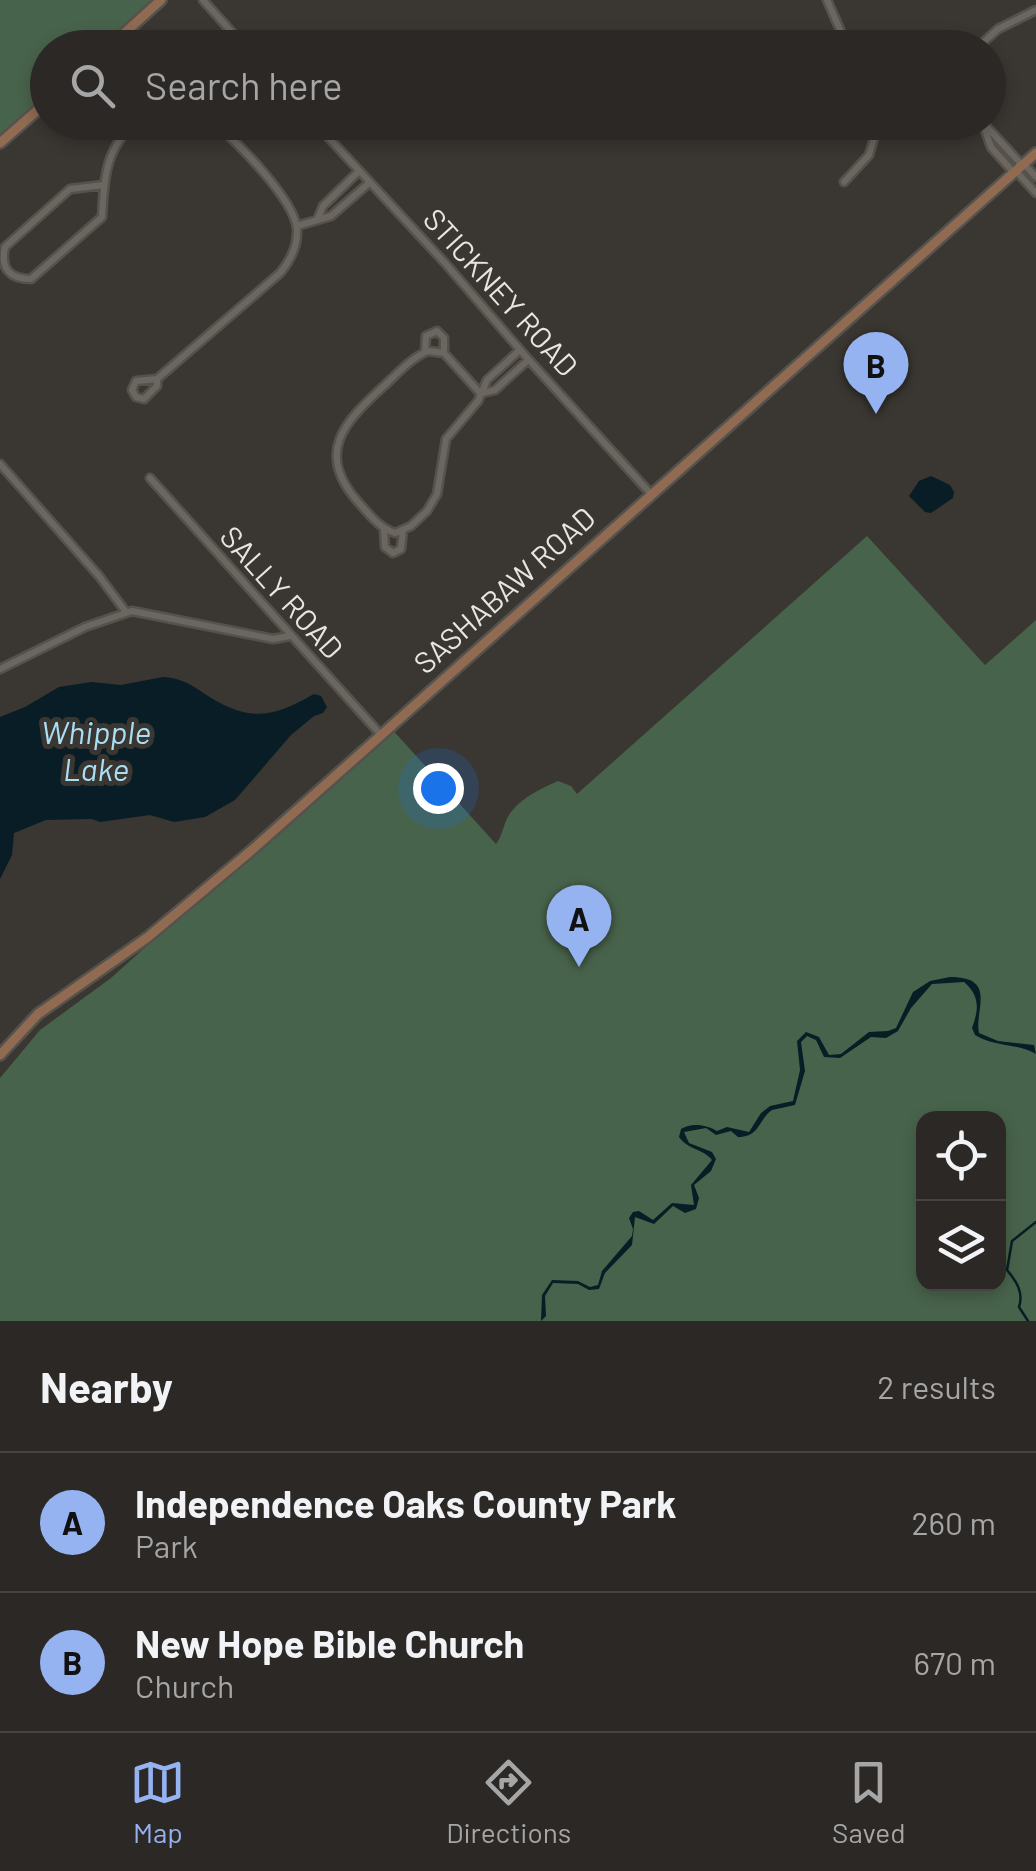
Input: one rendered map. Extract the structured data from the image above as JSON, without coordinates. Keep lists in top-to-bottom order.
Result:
{
  "streets": {
    "main road": ["SASHABAW ROAD"],
    "street": ["STICKNEY ROAD", "SALLY ROAD"]
  },
  "crossings": [
    ["STICKNEY ROAD", "SASHABAW ROAD"],
    ["SASHABAW ROAD", "SALLY ROAD"]
  ],
  "water": ["Whipple Lake"],
  "page": {
    "search": "Search here",
    "pins": ["B", "A"],
    "heading": ["Nearby", "2 results"],
    "list": [
      {
        "mark": "A",
        "name": "Independence Oaks County Park",
        "note": "Park",
        "value": "260 m"
      },
      {
        "mark": "B",
        "name": "New Hope Bible Church",
        "note": "Church",
        "value": "670 m"
      }
    ],
    "nav": ["Map", "Directions", "Saved"]
  }
}
